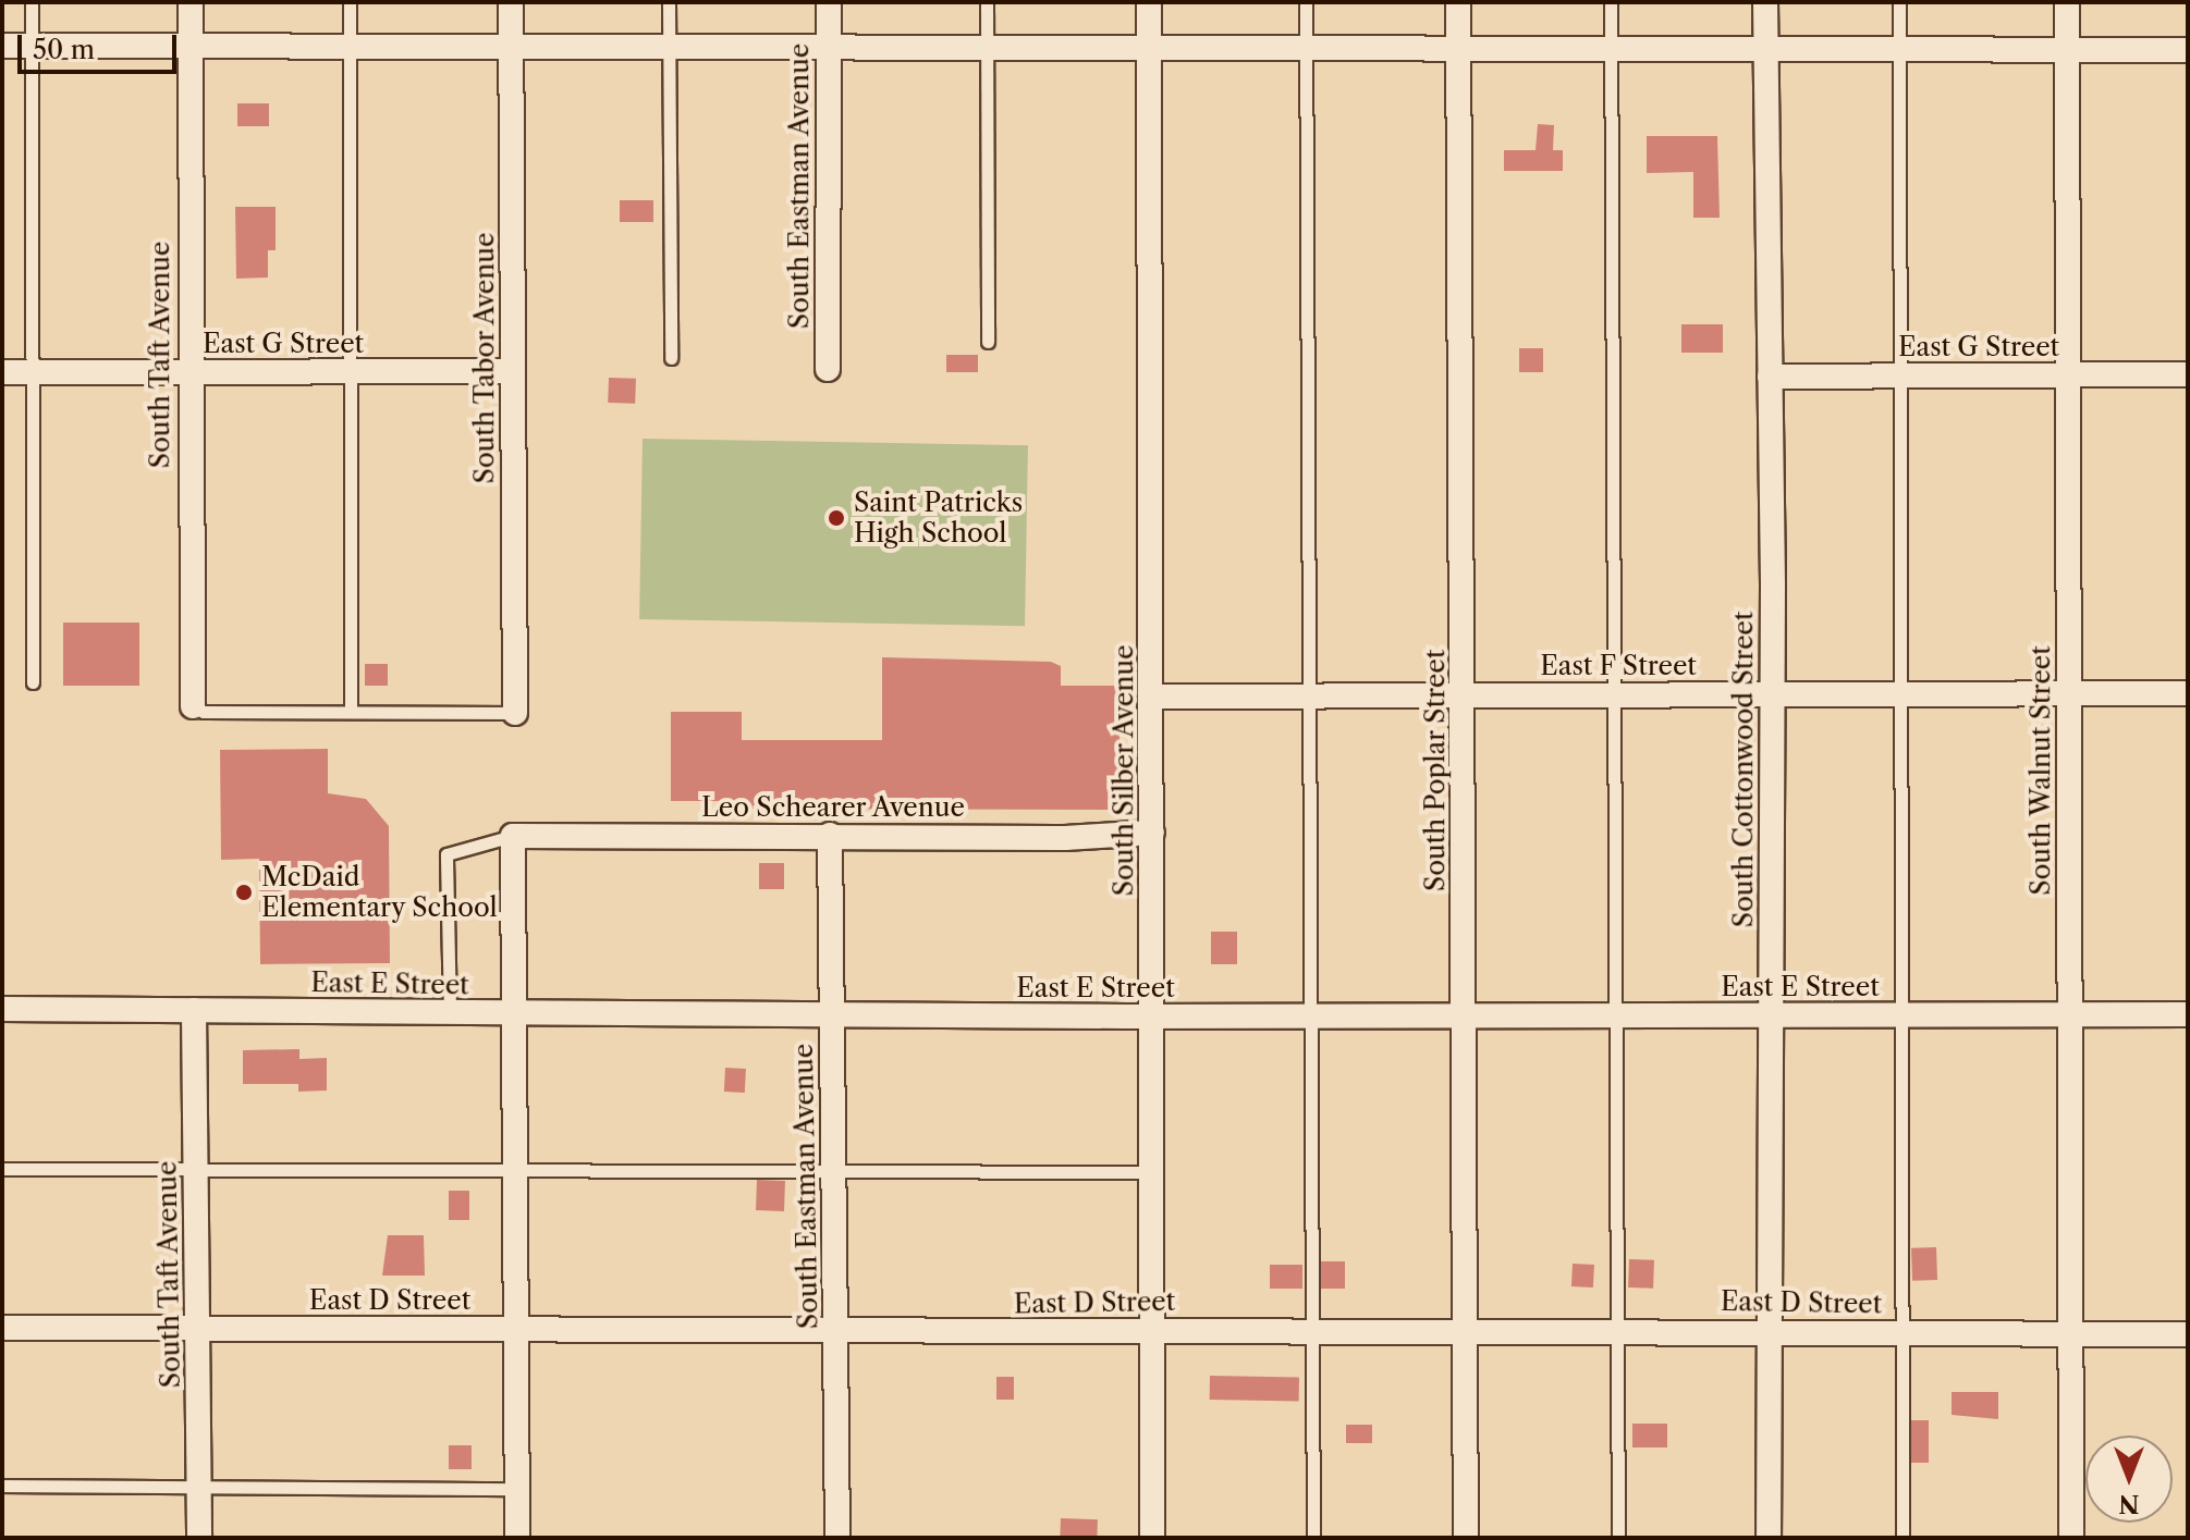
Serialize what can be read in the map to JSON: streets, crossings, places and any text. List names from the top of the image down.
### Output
{
  "streets": {
    "street": [
      "South Eastman Avenue",
      "East G Street",
      "South Taft Avenue",
      "South Tabor Avenue",
      "East F Street",
      "South Cottonwood Street",
      "South Silber Avenue",
      "South Poplar Street",
      "South Walnut Street",
      "Leo Schearer Avenue",
      "East E Street",
      "East D Street"
    ]
  },
  "crossings": [
    ["South Eastman Avenue", "Leo Schearer Avenue"],
    ["South Eastman Avenue", "East E Street"],
    ["South Eastman Avenue", "East D Street"],
    ["East G Street", "South Taft Avenue"],
    ["East G Street", "South Tabor Avenue"],
    ["East G Street", "South Cottonwood Street"],
    ["East G Street", "South Walnut Street"],
    ["South Taft Avenue", "East E Street"],
    ["South Taft Avenue", "East D Street"],
    ["East F Street", "South Cottonwood Street"],
    ["East F Street", "South Silber Avenue"],
    ["East F Street", "South Poplar Street"],
    ["East F Street", "South Walnut Street"],
    ["South Cottonwood Street", "East E Street"],
    ["South Cottonwood Street", "East D Street"],
    ["South Silber Avenue", "Leo Schearer Avenue"],
    ["South Silber Avenue", "East E Street"],
    ["South Silber Avenue", "East D Street"],
    ["South Poplar Street", "East E Street"],
    ["South Poplar Street", "East D Street"],
    ["South Walnut Street", "East E Street"],
    ["South Walnut Street", "East D Street"]
  ],
  "places": ["Saint Patricks High School", "McDaid Elementary School"],
  "scale_bar": "50 m",
  "north": "bottom"
}
